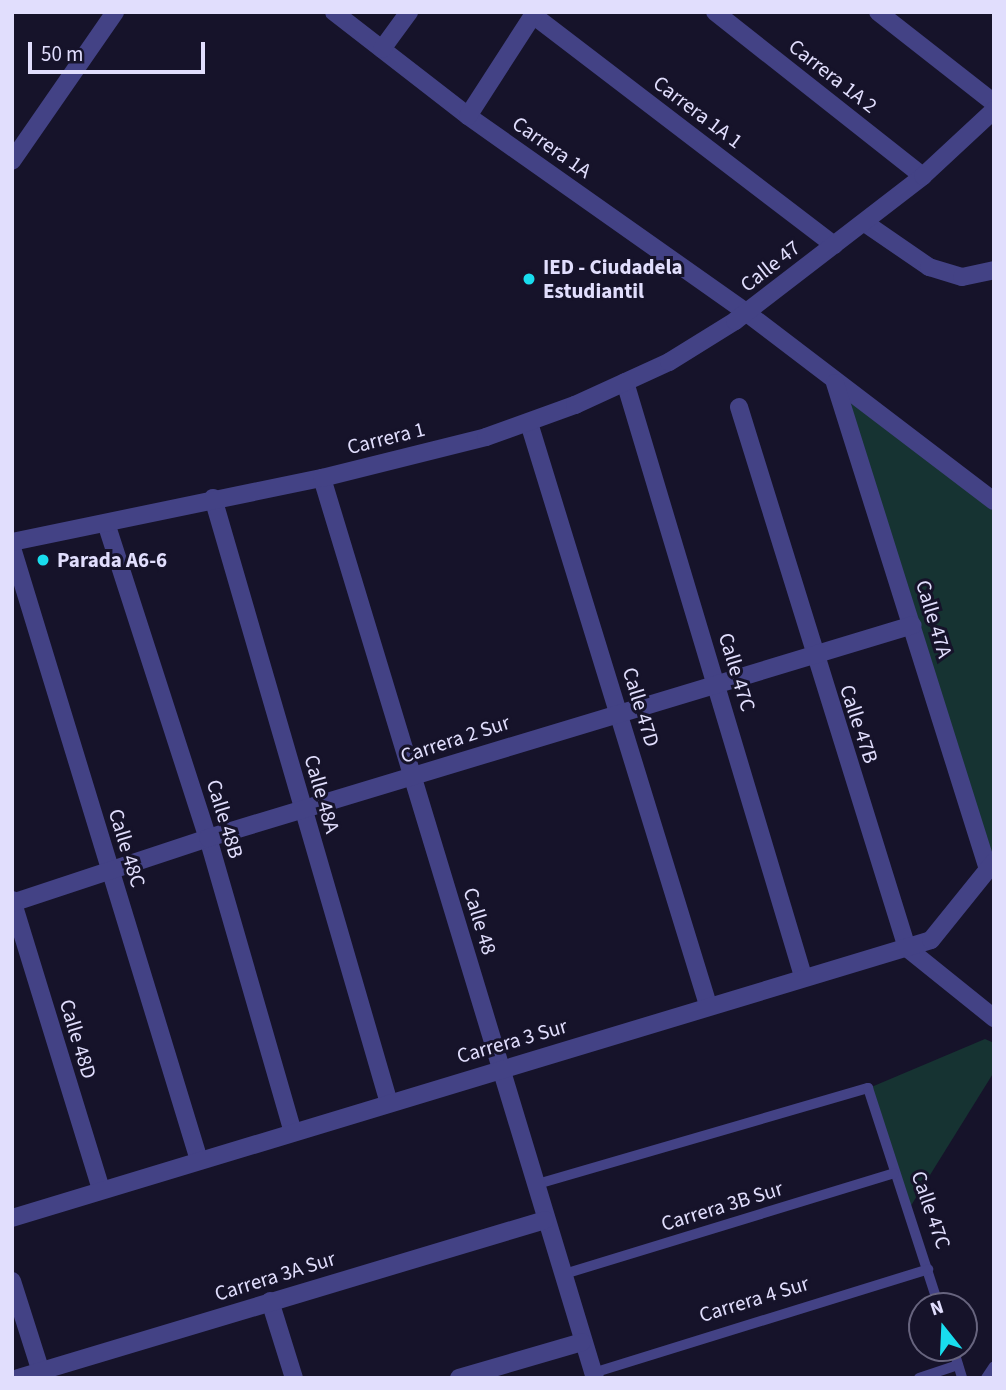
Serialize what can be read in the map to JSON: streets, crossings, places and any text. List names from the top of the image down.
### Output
{
  "streets": {
    "street": [
      "Carrera 1A 2",
      "Carrera 1A 1",
      "Carrera 1A",
      "Calle 47",
      "Carrera 1",
      "Calle 47A",
      "Calle 47C",
      "Calle 47D",
      "Calle 47B",
      "Carrera 2 Sur",
      "Calle 48A",
      "Calle 48B",
      "Calle 48C",
      "Calle 48",
      "Calle 48D",
      "Carrera 3 Sur",
      "Carrera 3A Sur"
    ],
    "lane": ["Carrera 3B Sur", "Carrera 4 Sur"]
  },
  "crossings": [
    ["Carrera 1A 2", "Calle 47"],
    ["Carrera 1A 1", "Calle 47"],
    ["Carrera 1A", "Calle 47"],
    ["Carrera 1A", "Carrera 1"],
    ["Calle 47", "Carrera 1"],
    ["Calle 47", "Calle 47A"],
    ["Carrera 1", "Calle 47C"],
    ["Carrera 1", "Calle 47D"],
    ["Carrera 1", "Calle 48A"],
    ["Carrera 1", "Calle 48B"],
    ["Carrera 1", "Calle 48"],
    ["Calle 47A", "Carrera 2 Sur"],
    ["Calle 47A", "Carrera 3 Sur"],
    ["Calle 47C", "Carrera 2 Sur"],
    ["Calle 47C", "Calle 48"],
    ["Calle 47C", "Carrera 3 Sur"],
    ["Calle 47C", "Carrera 3B Sur"],
    ["Calle 47C", "Carrera 4 Sur"],
    ["Calle 47D", "Carrera 2 Sur"],
    ["Calle 47D", "Carrera 3 Sur"],
    ["Calle 47B", "Carrera 2 Sur"],
    ["Calle 47B", "Carrera 3 Sur"],
    ["Carrera 2 Sur", "Calle 48A"],
    ["Carrera 2 Sur", "Calle 48B"],
    ["Carrera 2 Sur", "Calle 48C"],
    ["Carrera 2 Sur", "Calle 48"],
    ["Carrera 2 Sur", "Calle 48D"],
    ["Calle 48A", "Carrera 3 Sur"],
    ["Calle 48B", "Carrera 3 Sur"],
    ["Calle 48C", "Carrera 3 Sur"],
    ["Calle 48", "Carrera 3 Sur"],
    ["Calle 48", "Carrera 3B Sur"],
    ["Calle 48", "Carrera 3A Sur"],
    ["Calle 48", "Carrera 4 Sur"],
    ["Calle 48D", "Carrera 3 Sur"]
  ],
  "places": ["IED - Ciudadela Estudiantil", "Parada A6-6"],
  "scale_bar": "50 m",
  "north": "top"
}
